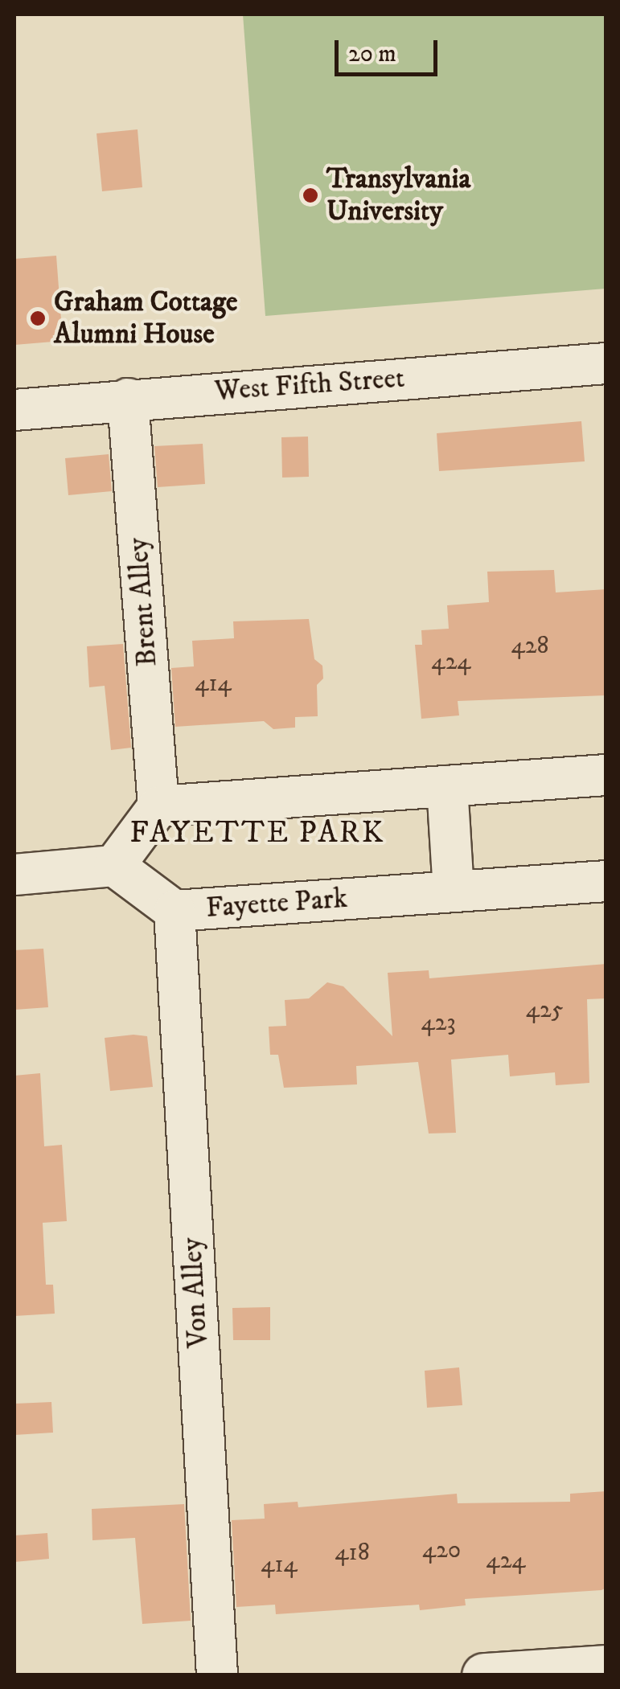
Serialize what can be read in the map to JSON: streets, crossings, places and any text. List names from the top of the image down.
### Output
{
  "streets": {
    "street": [
      "West Fifth Street",
      "Brent Alley",
      "Fayette Park",
      "Von Alley"
    ]
  },
  "crossings": [
    ["West Fifth Street", "Brent Alley"],
    ["Fayette Park", "Von Alley"]
  ],
  "districts": ["FAYETTE PARK"],
  "places": ["Transylvania University", "Graham Cottage Alumni House"],
  "house_numbers": [
    "428",
    "424",
    "414",
    "425",
    "423",
    "420",
    "418",
    "424",
    "414"
  ],
  "scale_bar": "20 m"
}
